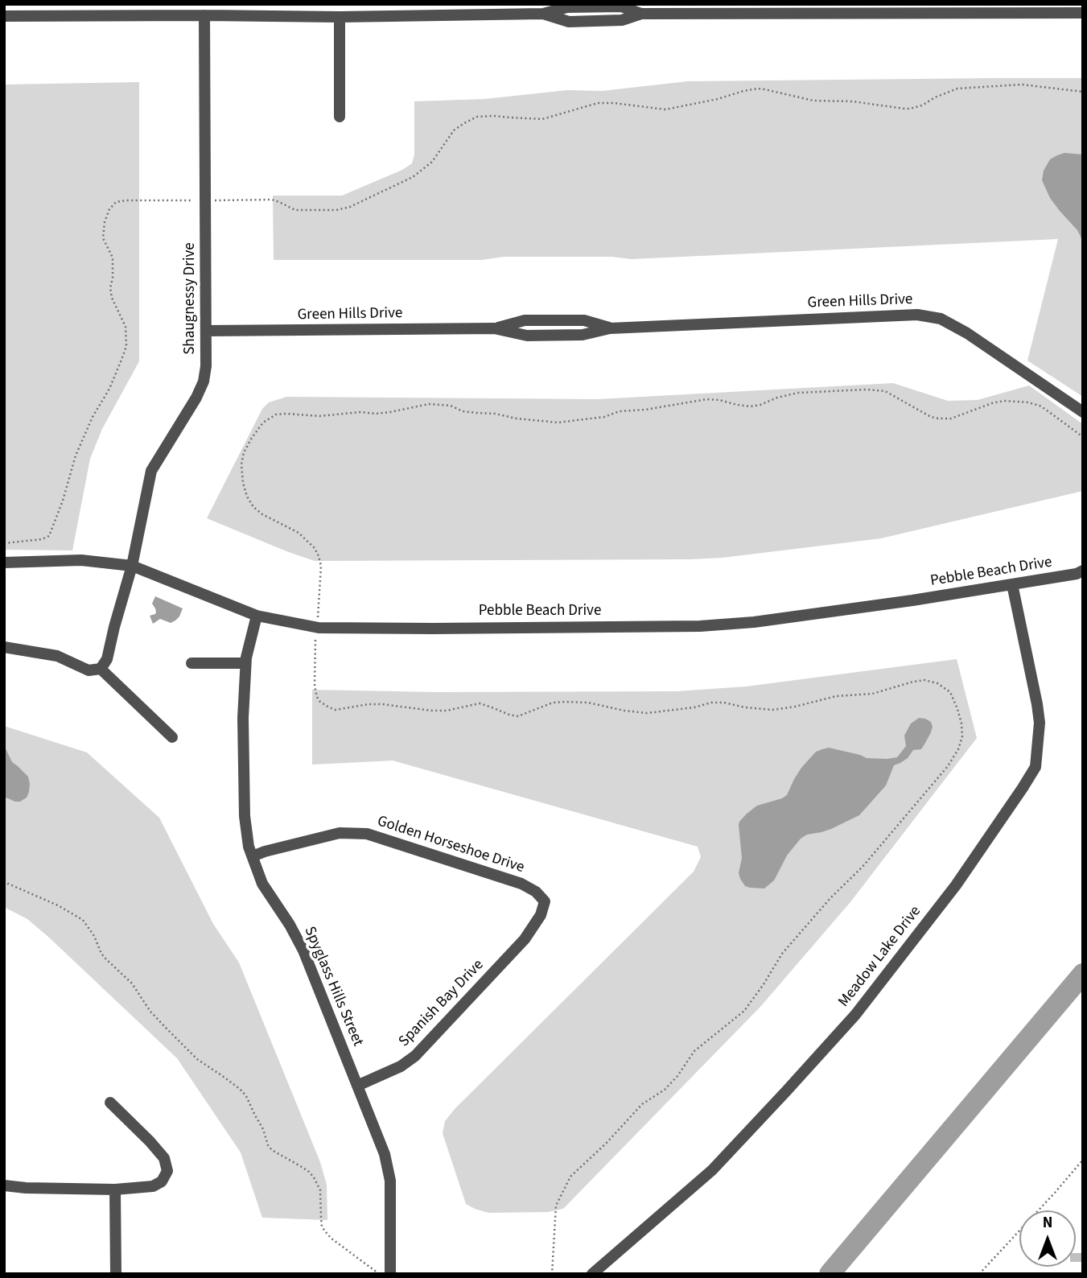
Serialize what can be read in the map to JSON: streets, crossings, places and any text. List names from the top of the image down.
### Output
{
  "streets": {
    "street": [
      "Shaugnessy Drive",
      "Green Hills Drive",
      "Pebble Beach Drive",
      "Golden Horseshoe Drive",
      "Meadow Lake Drive",
      "Spyglass Hills Street",
      "Spanish Bay Drive"
    ]
  },
  "crossings": [
    ["Shaugnessy Drive", "Green Hills Drive"],
    ["Shaugnessy Drive", "Pebble Beach Drive"],
    ["Pebble Beach Drive", "Meadow Lake Drive"],
    ["Pebble Beach Drive", "Spyglass Hills Street"],
    ["Golden Horseshoe Drive", "Spyglass Hills Street"],
    ["Golden Horseshoe Drive", "Spanish Bay Drive"],
    ["Spyglass Hills Street", "Spanish Bay Drive"]
  ],
  "north": "top"
}
